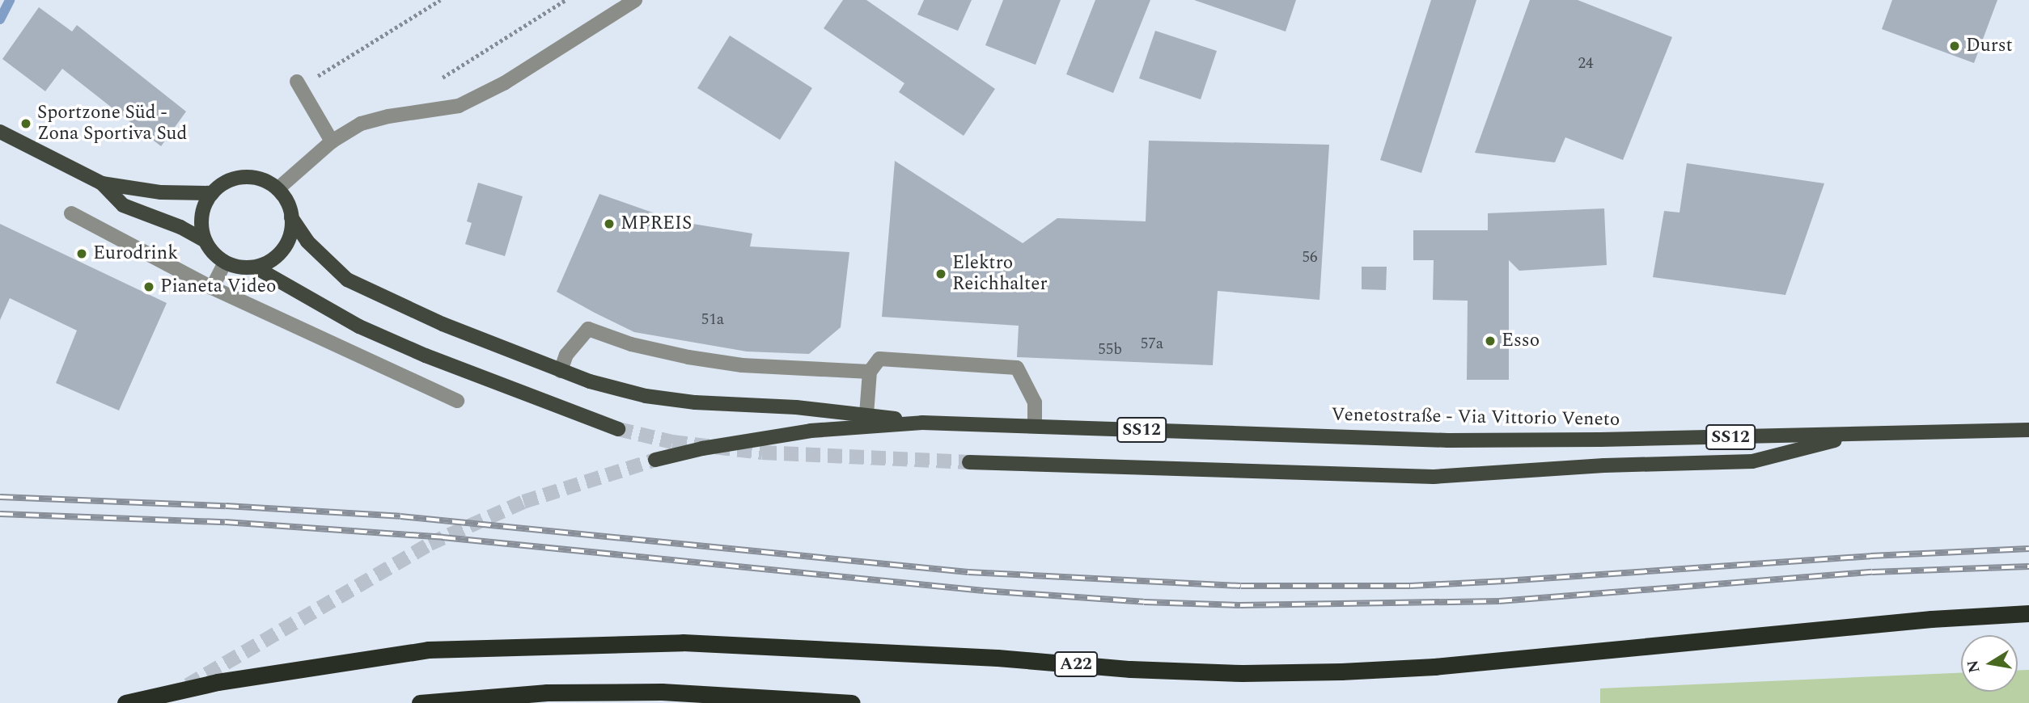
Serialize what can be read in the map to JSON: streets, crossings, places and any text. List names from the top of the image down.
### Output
{
  "streets": {
    "highway": ["A22"],
    "main road": ["Venetostraße - Via Vittorio Veneto", "SS12"]
  },
  "crossings": [
    ["Venetostraße - Via Vittorio Veneto", "SS12"]
  ],
  "places": [
    "Durst",
    "Sportzone Süd - Zona Sportiva Sud",
    "MPREIS",
    "Eurodrink",
    "Elektro Reichhalter",
    "Pianeta Video",
    "Esso"
  ],
  "house_numbers": [
    "24",
    "56",
    "51a",
    "57a",
    "55b"
  ],
  "north": "left"
}
